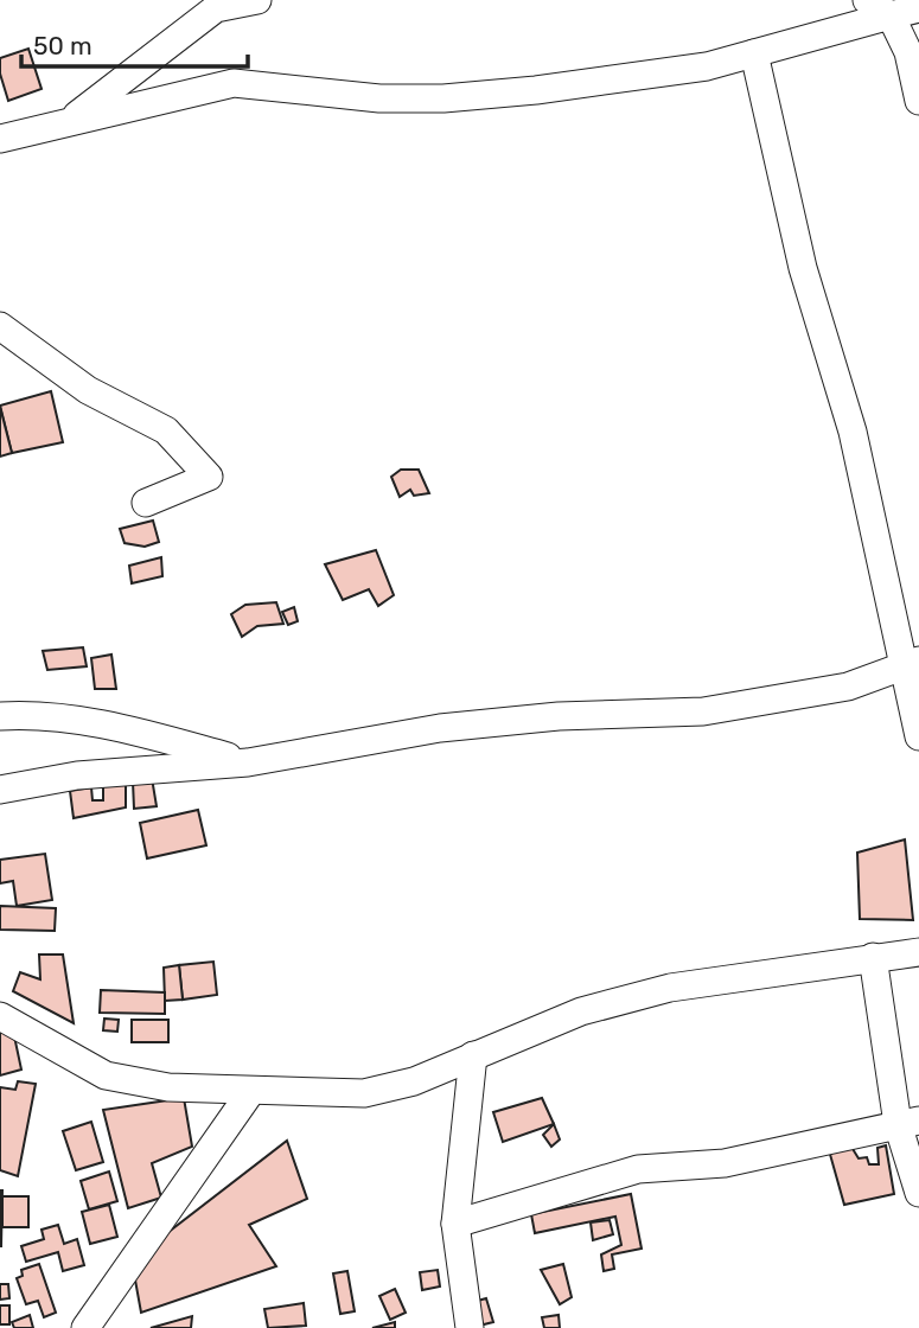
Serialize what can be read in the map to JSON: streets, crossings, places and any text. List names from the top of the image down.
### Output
{
  "scale_bar": "50 m"
}
